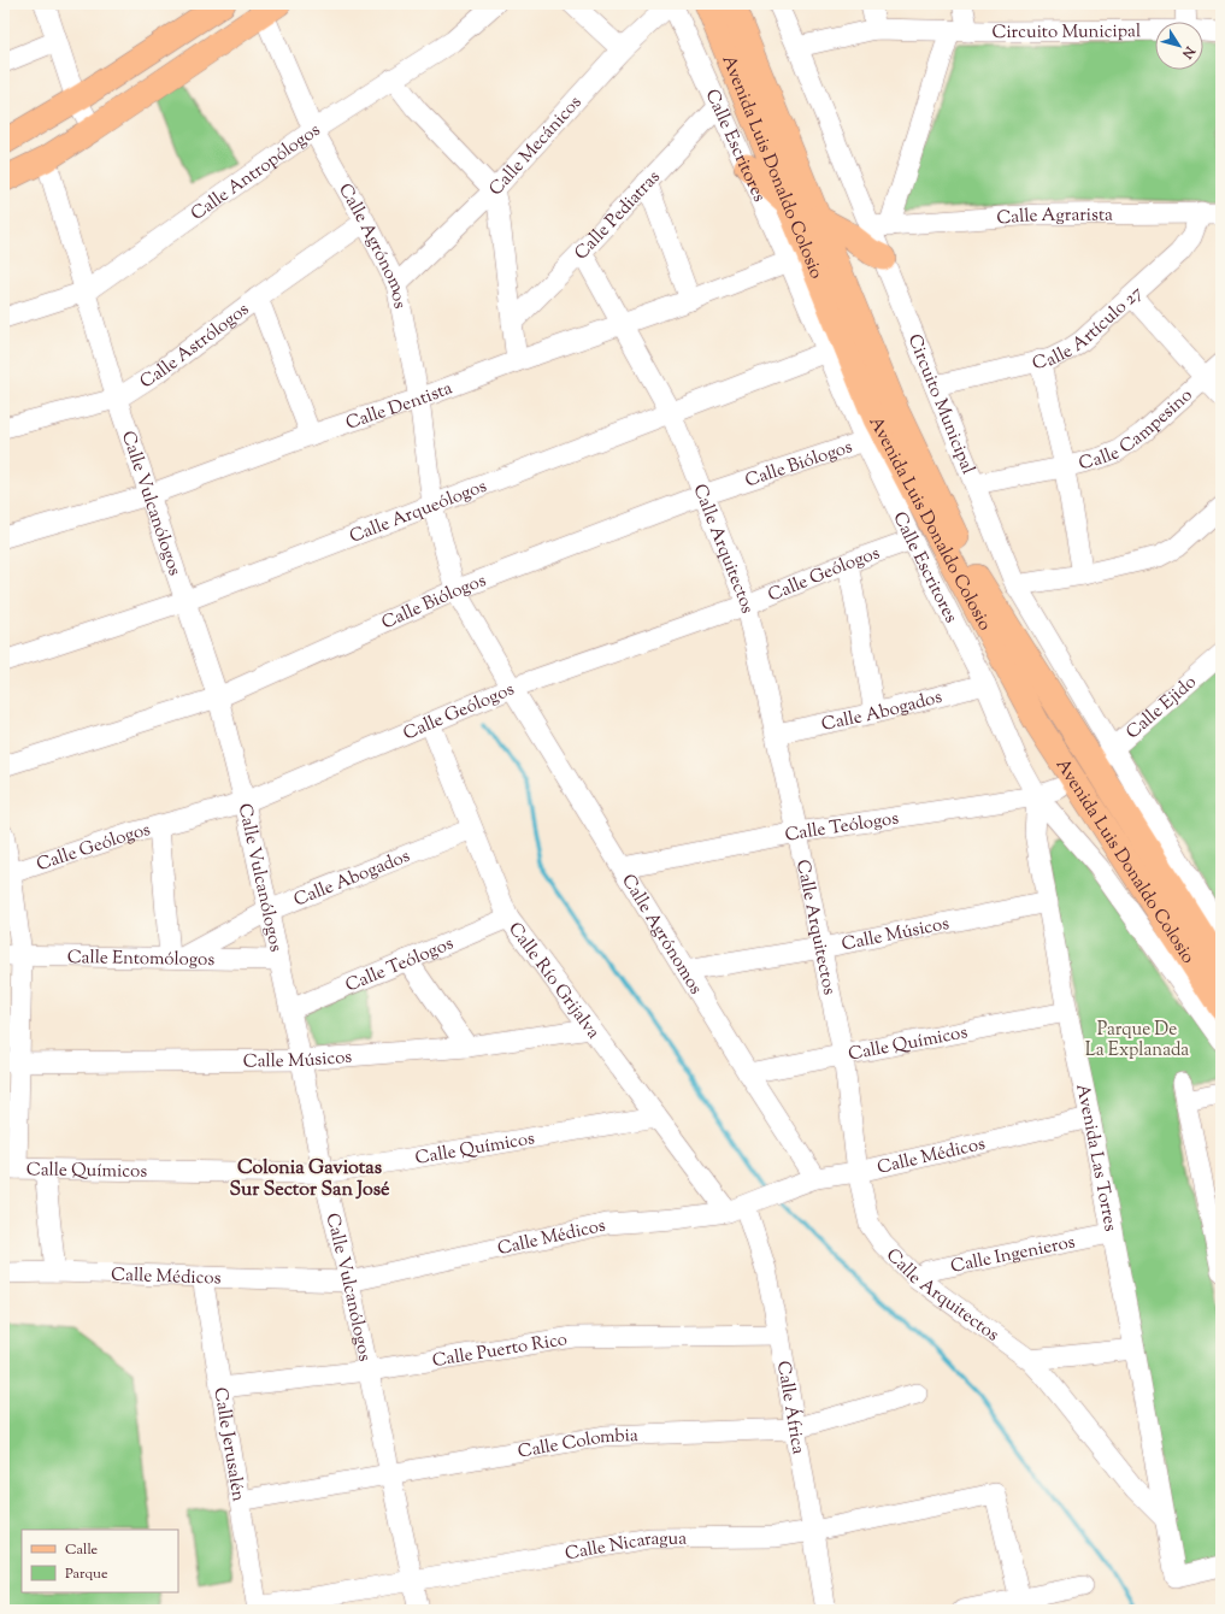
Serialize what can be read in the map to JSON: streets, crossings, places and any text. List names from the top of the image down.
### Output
{
  "streets": {
    "main road": ["Avenida Luis Donaldo Colosio"],
    "street": [
      "Circuito Municipal",
      "Calle Mecánicos",
      "Calle Escritores",
      "Calle Antropólogos",
      "Calle Pediatras",
      "Calle Agrarista",
      "Calle Agrónomos",
      "Calle Artículo 27",
      "Calle Astrólogos",
      "Calle Dentista",
      "Calle Campesino",
      "Calle Biólogos",
      "Calle Vulcanólogos",
      "Calle Arqueólogos",
      "Calle Arquitectos",
      "Calle Geólogos",
      "Calle Ejido",
      "Calle Abogados",
      "Calle Teólogos",
      "Calle Músicos",
      "Calle Entomólogos",
      "Calle Río Grijalva",
      "Calle Químicos",
      "Calle Médicos",
      "Avenida Las Torres",
      "Calle Ingenieros",
      "Calle Puerto Rico",
      "Calle África",
      "Calle Colombia",
      "Calle Jerusalén",
      "Calle Nicaragua"
    ]
  },
  "crossings": [
    ["Circuito Municipal", "Calle Agrarista"],
    ["Circuito Municipal", "Calle Artículo 27"],
    ["Circuito Municipal", "Calle Campesino"],
    ["Circuito Municipal", "Calle Ejido"],
    ["Calle Mecánicos", "Calle Escritores"],
    ["Calle Mecánicos", "Calle Agrónomos"],
    ["Calle Escritores", "Calle Pediatras"],
    ["Calle Escritores", "Calle Dentista"],
    ["Calle Escritores", "Calle Biólogos"],
    ["Calle Escritores", "Calle Arqueólogos"],
    ["Calle Escritores", "Calle Geólogos"],
    ["Calle Escritores", "Calle Abogados"],
    ["Calle Escritores", "Calle Teólogos"],
    ["Calle Escritores", "Avenida Las Torres"],
    ["Calle Antropólogos", "Calle Agrónomos"],
    ["Calle Antropólogos", "Calle Vulcanólogos"],
    ["Calle Pediatras", "Calle Arquitectos"],
    ["Calle Agrarista", "Calle Artículo 27"],
    ["Calle Agrónomos", "Calle Astrólogos"],
    ["Calle Agrónomos", "Calle Dentista"],
    ["Calle Agrónomos", "Calle Biólogos"],
    ["Calle Agrónomos", "Calle Arqueólogos"],
    ["Calle Agrónomos", "Calle Geólogos"],
    ["Calle Agrónomos", "Calle Teólogos"],
    ["Calle Agrónomos", "Calle Músicos"],
    ["Calle Agrónomos", "Calle Químicos"],
    ["Calle Agrónomos", "Calle Médicos"],
    ["Calle Astrólogos", "Calle Vulcanólogos"],
    ["Calle Dentista", "Calle Vulcanólogos"],
    ["Calle Dentista", "Calle Arquitectos"],
    ["Calle Biólogos", "Calle Vulcanólogos"],
    ["Calle Biólogos", "Calle Arquitectos"],
    ["Calle Vulcanólogos", "Calle Arqueólogos"],
    ["Calle Vulcanólogos", "Calle Geólogos"],
    ["Calle Vulcanólogos", "Calle Abogados"],
    ["Calle Vulcanólogos", "Calle Teólogos"],
    ["Calle Vulcanólogos", "Calle Músicos"],
    ["Calle Vulcanólogos", "Calle Entomólogos"],
    ["Calle Vulcanólogos", "Calle Químicos"],
    ["Calle Vulcanólogos", "Calle Médicos"],
    ["Calle Vulcanólogos", "Calle Puerto Rico"],
    ["Calle Vulcanólogos", "Calle Colombia"],
    ["Calle Vulcanólogos", "Calle Nicaragua"],
    ["Calle Arqueólogos", "Calle Arquitectos"],
    ["Calle Arquitectos", "Calle Geólogos"],
    ["Calle Arquitectos", "Calle Abogados"],
    ["Calle Arquitectos", "Calle Teólogos"],
    ["Calle Arquitectos", "Calle Músicos"],
    ["Calle Arquitectos", "Calle Químicos"],
    ["Calle Arquitectos", "Calle Médicos"],
    ["Calle Arquitectos", "Avenida Las Torres"],
    ["Calle Arquitectos", "Calle Ingenieros"],
    ["Calle Geólogos", "Calle Río Grijalva"],
    ["Calle Abogados", "Calle Entomólogos"],
    ["Calle Abogados", "Calle Río Grijalva"],
    ["Calle Teólogos", "Calle Río Grijalva"],
    ["Calle Teólogos", "Avenida Las Torres"],
    ["Calle Músicos", "Calle Río Grijalva"],
    ["Calle Músicos", "Avenida Las Torres"],
    ["Calle Río Grijalva", "Calle Químicos"],
    ["Calle Río Grijalva", "Calle Médicos"],
    ["Calle Río Grijalva", "Calle África"],
    ["Calle Químicos", "Avenida Las Torres"],
    ["Calle Médicos", "Avenida Las Torres"],
    ["Calle Médicos", "Calle África"],
    ["Calle Médicos", "Calle Jerusalén"],
    ["Avenida Las Torres", "Calle Ingenieros"],
    ["Calle Puerto Rico", "Calle África"],
    ["Calle Puerto Rico", "Calle Jerusalén"],
    ["Calle África", "Calle Colombia"],
    ["Calle África", "Calle Nicaragua"],
    ["Calle Colombia", "Calle Jerusalén"],
    ["Calle Jerusalén", "Calle Nicaragua"]
  ],
  "districts": ["Colonia Gaviotas Sur Sector San José"],
  "parks": ["Parque De La Explanada"],
  "legend": ["Calle", "Parque"],
  "north": "bottom right"
}
